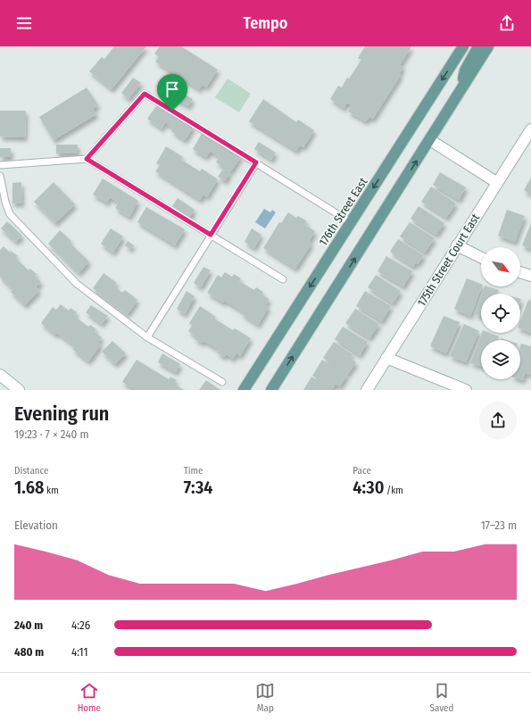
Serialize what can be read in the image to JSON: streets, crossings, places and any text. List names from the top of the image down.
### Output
{
  "streets": {
    "main road": ["176th Street East"],
    "street": ["175th Street Court East"]
  },
  "north": "bottom right",
  "page": {
    "header": "Tempo",
    "heading": ["Evening run", "19:23 · 7 × 240 m"],
    "stats": [
      ["Distance", "1.68 km"],
      ["Time", "7:34"],
      ["Pace", "4:30 /km"]
    ],
    "chart": ["Elevation", "17–23 m"],
    "list": [
      {
        "name": "240 m",
        "note": "4:26"
      },
      {
        "name": "480 m",
        "note": "4:11"
      }
    ],
    "tabs": ["Home", "Map", "Saved"]
  }
}
